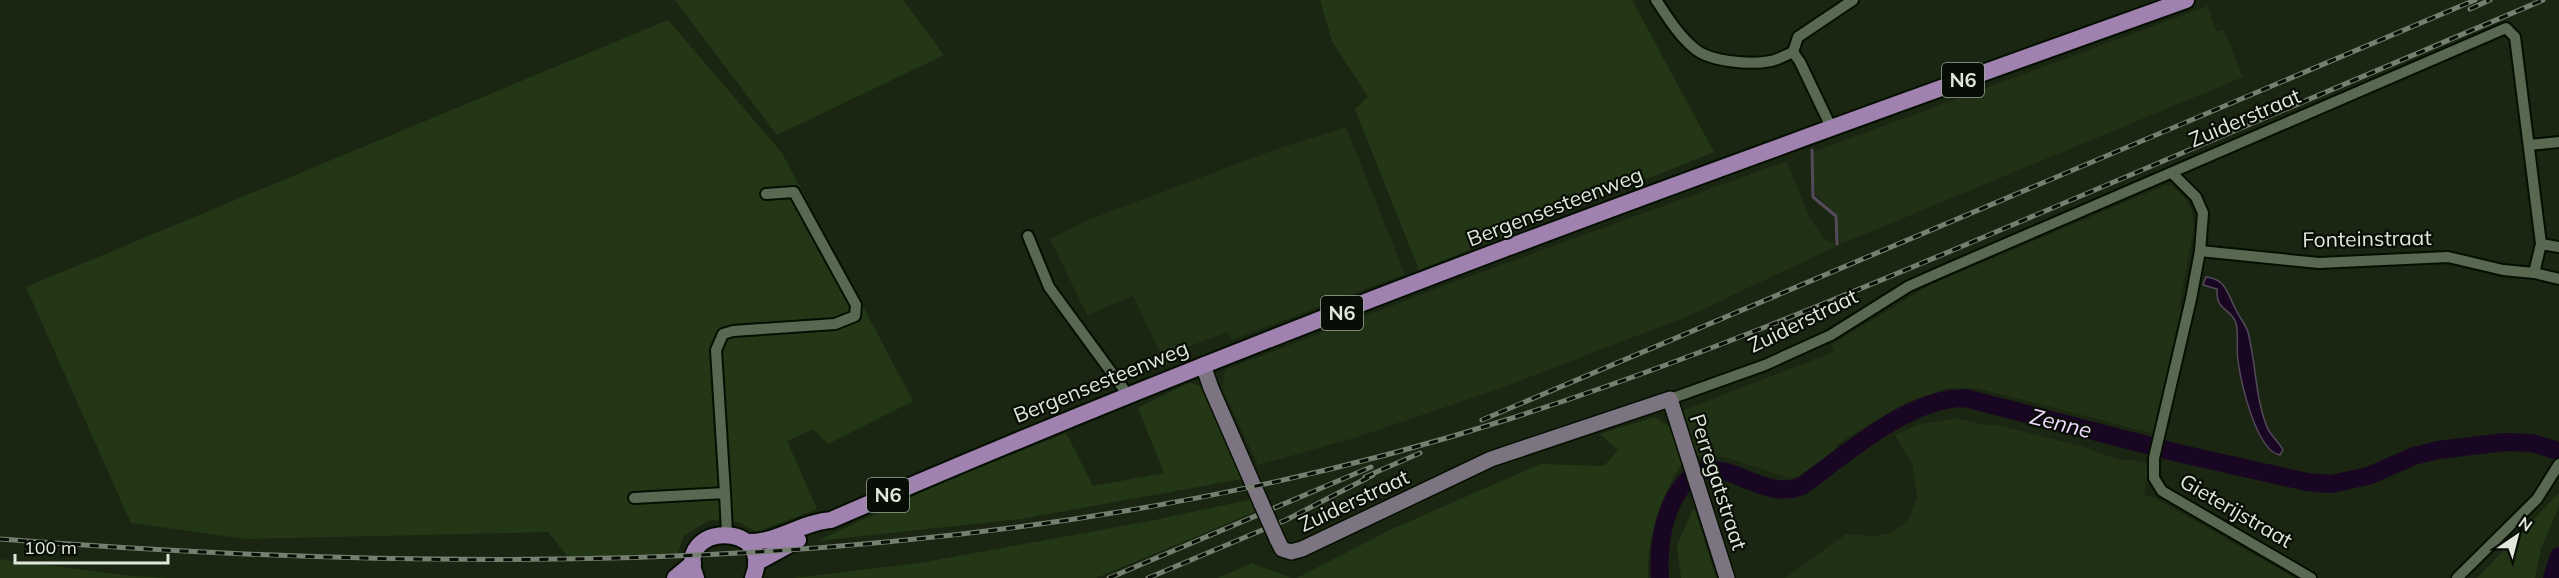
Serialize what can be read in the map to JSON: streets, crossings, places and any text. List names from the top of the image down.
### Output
{
  "streets": {
    "main road": ["N6", "Bergensesteenweg"],
    "street": [
      "Zuiderstraat",
      "Fonteinstraat",
      "Perregatstraat",
      "Gieterijstraat"
    ]
  },
  "crossings": [
    ["N6", "Bergensesteenweg"],
    ["Zuiderstraat", "Bergensesteenweg"],
    ["Zuiderstraat", "Perregatstraat"],
    ["Fonteinstraat", "Gieterijstraat"]
  ],
  "water": ["Zenne"],
  "scale_bar": "100 m",
  "north": "top right"
}
